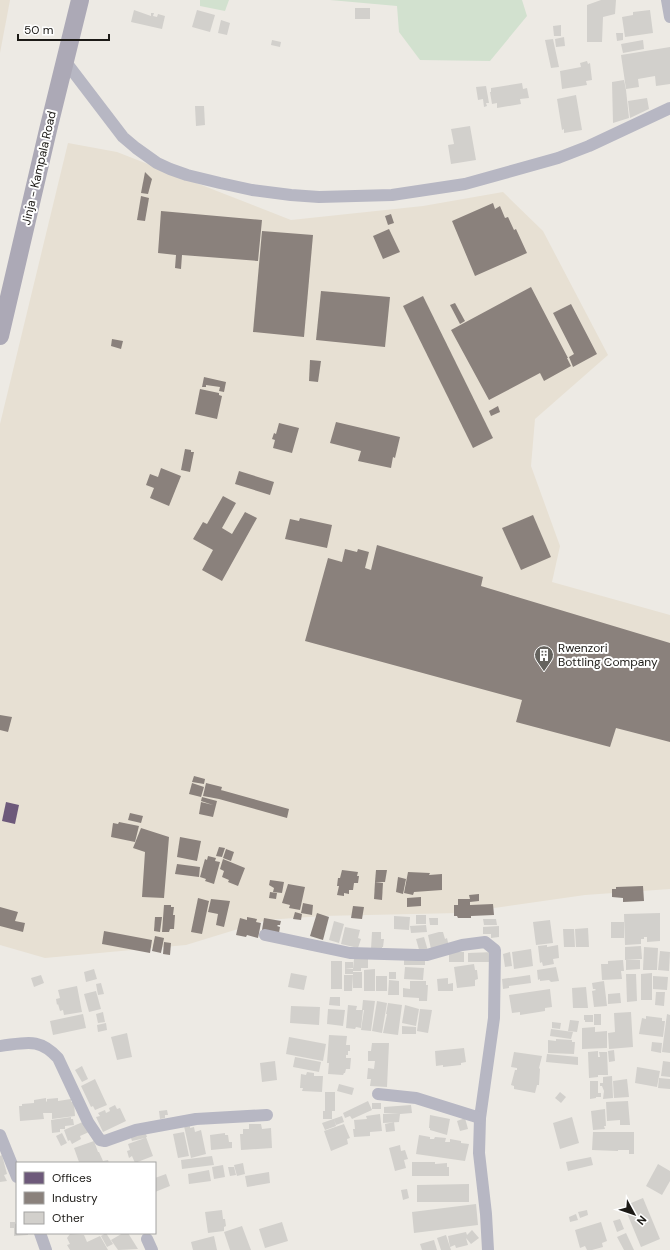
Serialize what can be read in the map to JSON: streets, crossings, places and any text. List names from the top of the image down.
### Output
{
  "streets": {
    "highway": ["Jinja - Kampala Road"]
  },
  "places": {
    "building": ["Rwenzori Bottling Company"]
  },
  "legend": ["Offices", "Industry", "Other"],
  "scale_bar": "50 m",
  "north": "bottom right"
}
